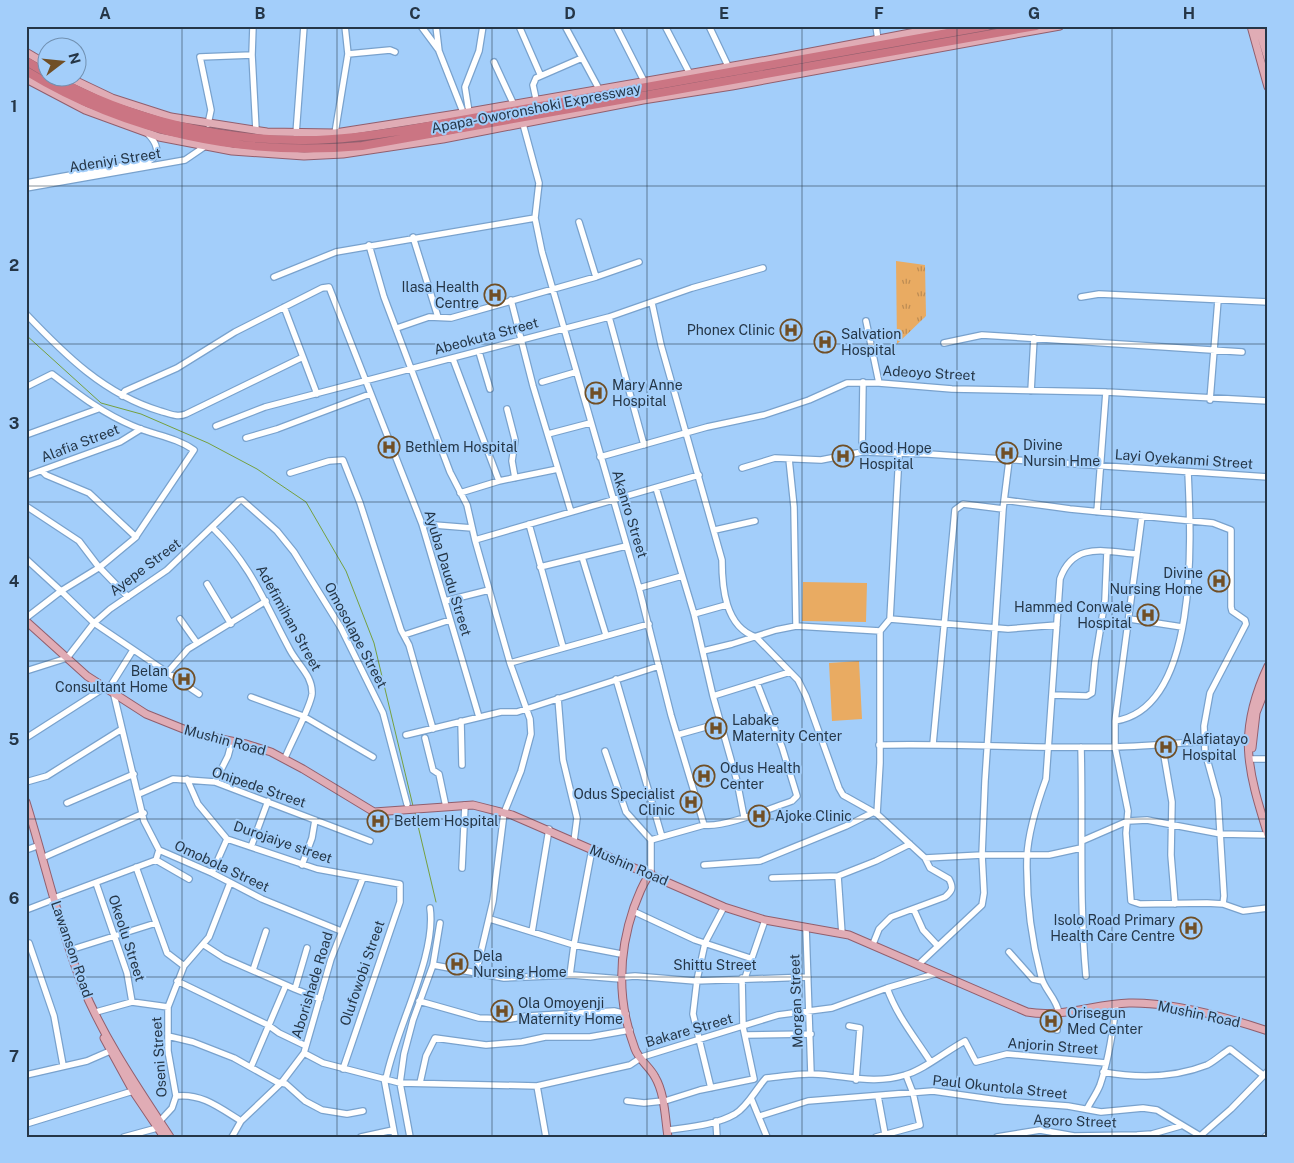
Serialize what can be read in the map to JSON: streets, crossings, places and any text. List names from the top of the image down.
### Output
{
  "streets": {
    "highway": ["Apapa-Oworonshoki Expressway"],
    "main road": ["Mushin Road", "Lawanson Road"],
    "street": [
      "Adeniyi Street",
      "Abeokuta Street",
      "Adeoyo Street",
      "Alafia Street",
      "Layi Oyekanmi Street",
      "Akanro Street",
      "Ayepe Street",
      "Ayuba Daudu Street",
      "Adefimihan Street",
      "Omosolape Street",
      "Onipede Street",
      "Durojaiye street",
      "Omobola Street",
      "Okeolu Street",
      "Shittu Street",
      "Olufowobi Street",
      "Aborishade Road",
      "Morgan Street",
      "Bakare Street",
      "Anjorin Street",
      "Oseni Street",
      "Paul Okuntola Street",
      "Agoro Street"
    ]
  },
  "crossings": [
    ["Apapa-Oworonshoki Expressway", "Adeniyi Street"],
    ["Apapa-Oworonshoki Expressway", "Akanro Street"],
    ["Abeokuta Street", "Akanro Street"],
    ["Abeokuta Street", "Ayuba Daudu Street"],
    ["Adeoyo Street", "Akanro Street"],
    ["Ayepe Street", "Adefimihan Street"],
    ["Ayepe Street", "Omosolape Street"],
    ["Ayepe Street", "Mushin Road"],
    ["Adefimihan Street", "Mushin Road"],
    ["Omosolape Street", "Mushin Road"],
    ["Mushin Road", "Omobola Street"],
    ["Mushin Road", "Morgan Street"],
    ["Mushin Road", "Bakare Street"],
    ["Onipede Street", "Durojaiye street"],
    ["Onipede Street", "Omobola Street"],
    ["Durojaiye street", "Olufowobi Street"],
    ["Durojaiye street", "Aborishade Road"],
    ["Omobola Street", "Aborishade Road"],
    ["Omobola Street", "Oseni Street"],
    ["Lawanson Road", "Oseni Street"],
    ["Shittu Street", "Morgan Street"],
    ["Olufowobi Street", "Bakare Street"],
    ["Aborishade Road", "Bakare Street"],
    ["Morgan Street", "Bakare Street"],
    ["Paul Okuntola Street", "Agoro Street"]
  ],
  "places": {
    "hospital": [
      "Ilasa Health Centre",
      "Phonex Clinic",
      "Salvation Hospital",
      "Mary Anne Hospital",
      "Bethlem Hospital",
      "Divine Nursin Hme",
      "Good Hope Hospital",
      "Divine Nursing Home",
      "Hammed Conwale Hospital",
      "Belan Consultant Home",
      "Labake Maternity Center",
      "Alafiatayo Hospital",
      "Odus Health Center",
      "Odus Specialist Clinic",
      "Ajoke Clinic",
      "Betlem Hospital",
      "Isolo Road Primary Health Care Centre",
      "Dela Nursing Home",
      "Ola Omoyenji Maternity Home",
      "Orisegun Med Center"
    ]
  },
  "north": "right",
  "grid": {
    "columns": [
      "A",
      "B",
      "C",
      "D",
      "E",
      "F",
      "G",
      "H"
    ],
    "rows": [
      "1",
      "2",
      "3",
      "4",
      "5",
      "6",
      "7"
    ]
  }
}
